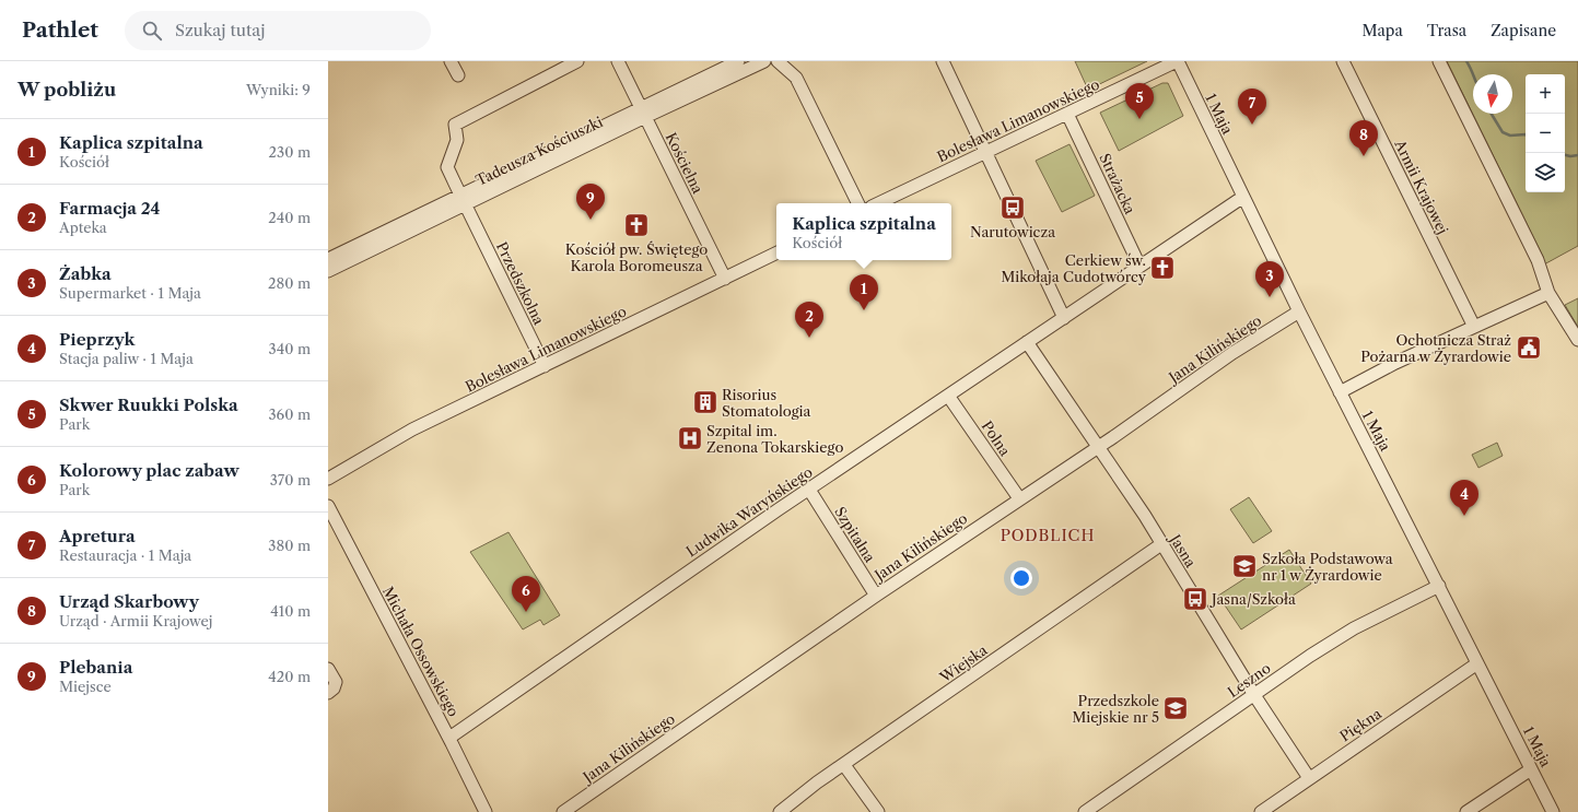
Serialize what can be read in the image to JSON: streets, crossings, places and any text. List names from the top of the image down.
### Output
{
  "streets": {
    "street": [
      "1 Maja",
      "Bolesława Limanowskiego",
      "Tadeusza Kościuszki",
      "Kościelna",
      "Strażacka",
      "Armii Krajowej",
      "Przedszkolna",
      "Jana Kilińskiego",
      "Polna",
      "Ludwika Waryńskiego",
      "Szpitalna",
      "Jasna",
      "Michała Ossowskiego",
      "Wiejska",
      "Leszno",
      "Piękna"
    ]
  },
  "crossings": [
    ["1 Maja", "Bolesława Limanowskiego"],
    ["1 Maja", "Jana Kilińskiego"],
    ["1 Maja", "Ludwika Waryńskiego"],
    ["1 Maja", "Leszno"],
    ["1 Maja", "Piękna"],
    ["Bolesława Limanowskiego", "Kościelna"],
    ["Bolesława Limanowskiego", "Strażacka"],
    ["Bolesława Limanowskiego", "Przedszkolna"],
    ["Tadeusza Kościuszki", "Kościelna"],
    ["Tadeusza Kościuszki", "Przedszkolna"],
    ["Strażacka", "Ludwika Waryńskiego"],
    ["Jana Kilińskiego", "Polna"],
    ["Jana Kilińskiego", "Szpitalna"],
    ["Jana Kilińskiego", "Jasna"],
    ["Polna", "Ludwika Waryńskiego"],
    ["Ludwika Waryńskiego", "Szpitalna"],
    ["Ludwika Waryńskiego", "Jasna"],
    ["Ludwika Waryńskiego", "Michała Ossowskiego"],
    ["Jasna", "Wiejska"],
    ["Jasna", "Leszno"],
    ["Jasna", "Piękna"]
  ],
  "districts": ["PODBLICH"],
  "places": {
    "bus stop": ["Narutowicza", "Jasna/Szkoła"],
    "church": ["Kościół pw. Świętego Karola Boromeusza", "Cerkiew św. Mikołaja Cudotwórcy"],
    "public building": ["Ochotnicza Straż Pożarna w Żyrardowie"],
    "building": ["Risorius Stomatologia"],
    "hospital": ["Szpital im. Zenona Tokarskiego"],
    "school or university": ["Szkoła Podstawowa nr 1 w Żyrardowie", "Przedszkole Miejskie nr 5"]
  },
  "north": "bottom",
  "page": {
    "header": "Pathlet",
    "search": "Szukaj tutaj",
    "nav": ["Mapa", "Trasa", "Zapisane"],
    "heading": ["W pobliżu", "Wyniki: 9"],
    "map_buttons": ["+", "−"],
    "pins": [
      "5",
      "7",
      "8",
      "9",
      "3",
      "1",
      "2",
      "4",
      "6"
    ],
    "list": [
      {
        "mark": "1",
        "name": "Kaplica szpitalna",
        "note": "Kościół",
        "value": "230 m"
      },
      {
        "mark": "2",
        "name": "Farmacja 24",
        "note": "Apteka",
        "value": "240 m"
      },
      {
        "mark": "3",
        "name": "Żabka",
        "note": "Supermarket · 1 Maja",
        "value": "280 m"
      },
      {
        "mark": "4",
        "name": "Pieprzyk",
        "note": "Stacja paliw · 1 Maja",
        "value": "340 m"
      },
      {
        "mark": "5",
        "name": "Skwer Ruukki Polska",
        "note": "Park",
        "value": "360 m"
      },
      {
        "mark": "6",
        "name": "Kolorowy plac zabaw",
        "note": "Park",
        "value": "370 m"
      },
      {
        "mark": "7",
        "name": "Apretura",
        "note": "Restauracja · 1 Maja",
        "value": "380 m"
      },
      {
        "mark": "8",
        "name": "Urząd Skarbowy",
        "note": "Urząd · Armii Krajowej",
        "value": "410 m"
      },
      {
        "mark": "9",
        "name": "Plebania",
        "note": "Miejsce",
        "value": "420 m"
      }
    ],
    "popup": ["Kaplica szpitalna", "Kościół"]
  }
}
